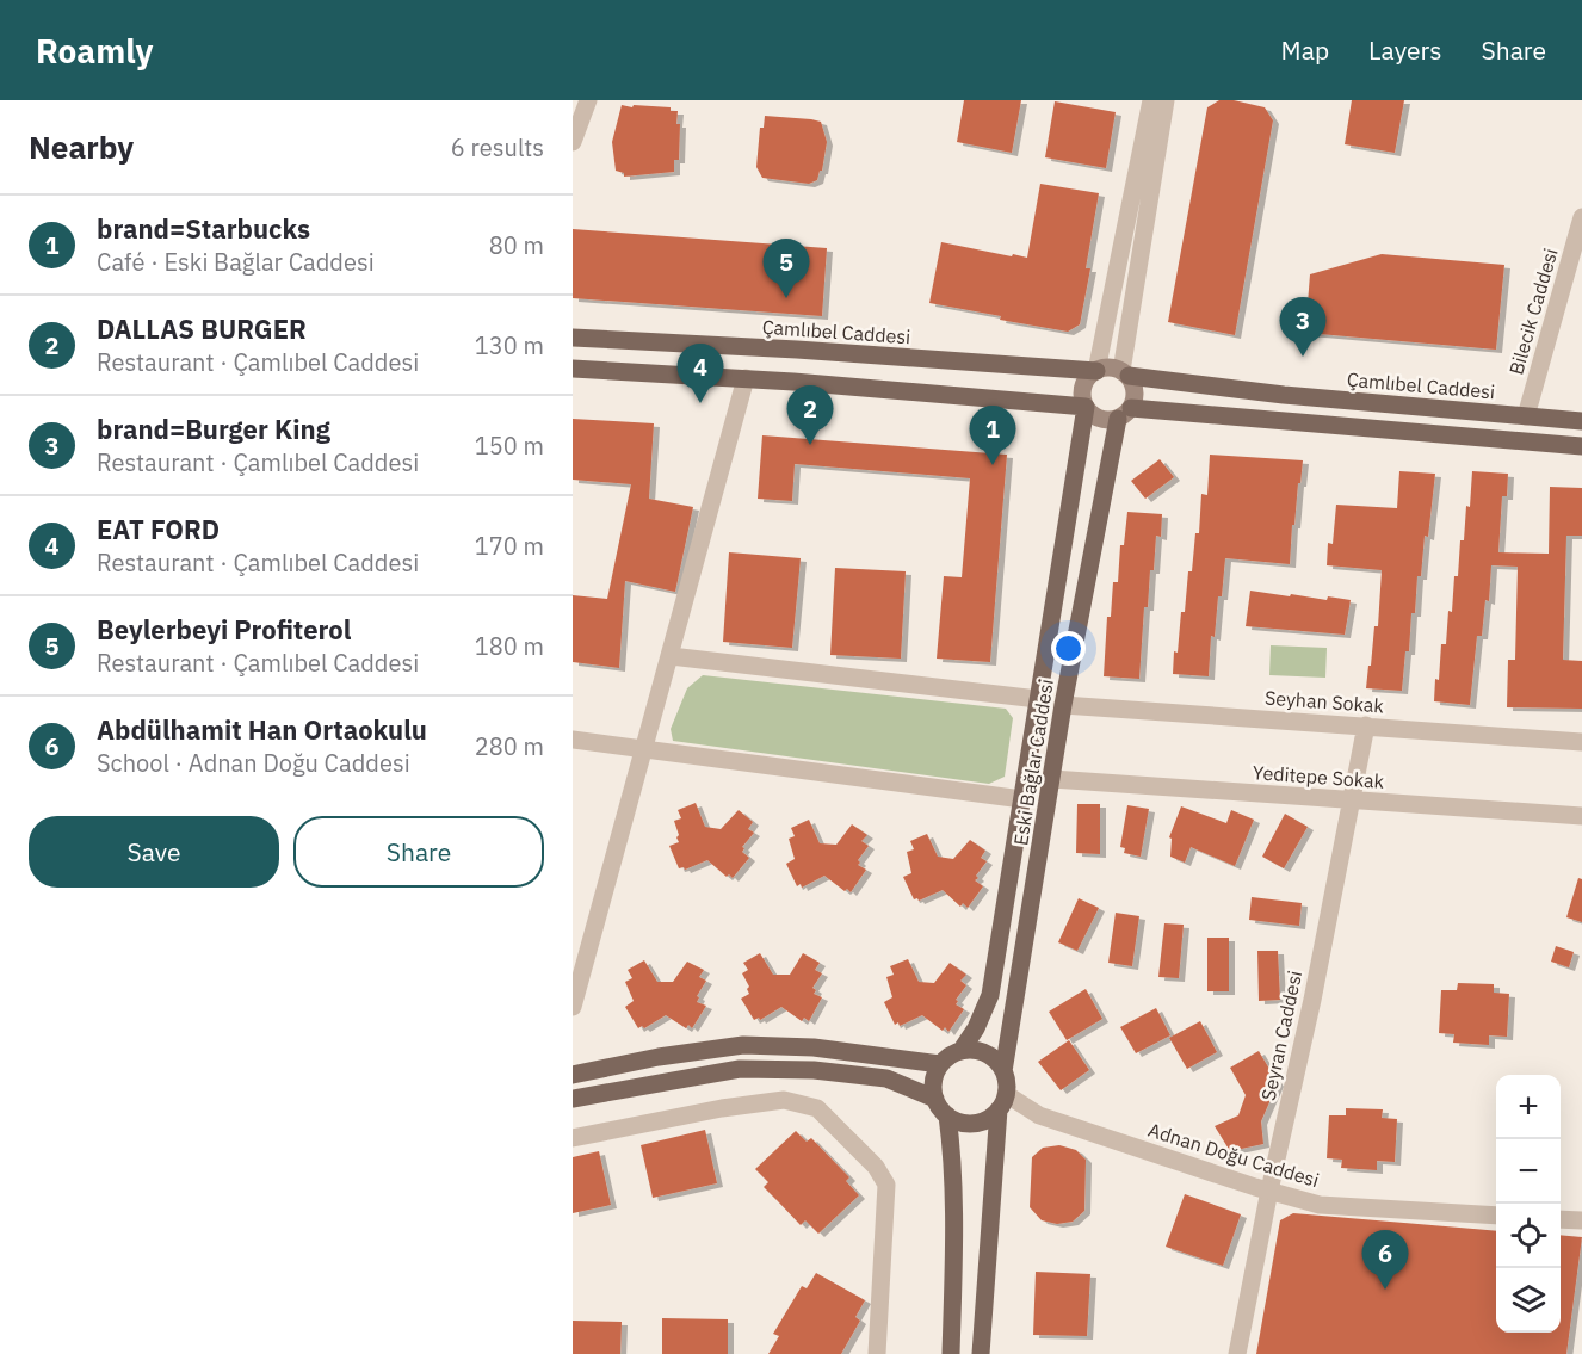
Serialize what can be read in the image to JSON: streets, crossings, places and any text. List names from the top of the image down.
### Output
{
  "streets": {
    "main road": ["Çamlıbel Caddesi", "Eski Bağlar Caddesi"],
    "street": [
      "Bilecik Caddesi",
      "Seyhan Sokak",
      "Yeditepe Sokak",
      "Seyran Caddesi",
      "Adnan Doğu Caddesi"
    ]
  },
  "crossings": [
    ["Bilecik Caddesi", "Çamlıbel Caddesi"],
    ["Çamlıbel Caddesi", "Eski Bağlar Caddesi"],
    ["Seyhan Sokak", "Eski Bağlar Caddesi"],
    ["Seyhan Sokak", "Seyran Caddesi"],
    ["Eski Bağlar Caddesi", "Yeditepe Sokak"],
    ["Eski Bağlar Caddesi", "Adnan Doğu Caddesi"],
    ["Yeditepe Sokak", "Seyran Caddesi"],
    ["Seyran Caddesi", "Adnan Doğu Caddesi"]
  ],
  "page": {
    "header": "Roamly",
    "nav": ["Map", "Layers", "Share"],
    "heading": ["Nearby", "6 results"],
    "list": [
      {
        "mark": "1",
        "name": "brand=Starbucks",
        "note": "Café · Eski Bağlar Caddesi",
        "value": "80 m"
      },
      {
        "mark": "2",
        "name": "DALLAS BURGER",
        "note": "Restaurant · Çamlıbel Caddesi",
        "value": "130 m"
      },
      {
        "mark": "3",
        "name": "brand=Burger King",
        "note": "Restaurant · Çamlıbel Caddesi",
        "value": "150 m"
      },
      {
        "mark": "4",
        "name": "EAT FORD",
        "note": "Restaurant · Çamlıbel Caddesi",
        "value": "170 m"
      },
      {
        "mark": "5",
        "name": "Beylerbeyi Profiterol",
        "note": "Restaurant · Çamlıbel Caddesi",
        "value": "180 m"
      },
      {
        "mark": "6",
        "name": "Abdülhamit Han Ortaokulu",
        "note": "School · Adnan Doğu Caddesi",
        "value": "280 m"
      }
    ],
    "pins": [
      "5",
      "3",
      "4",
      "2",
      "1",
      "6"
    ],
    "buttons": ["Save", "Share"],
    "map_buttons": ["+", "−"]
  }
}
